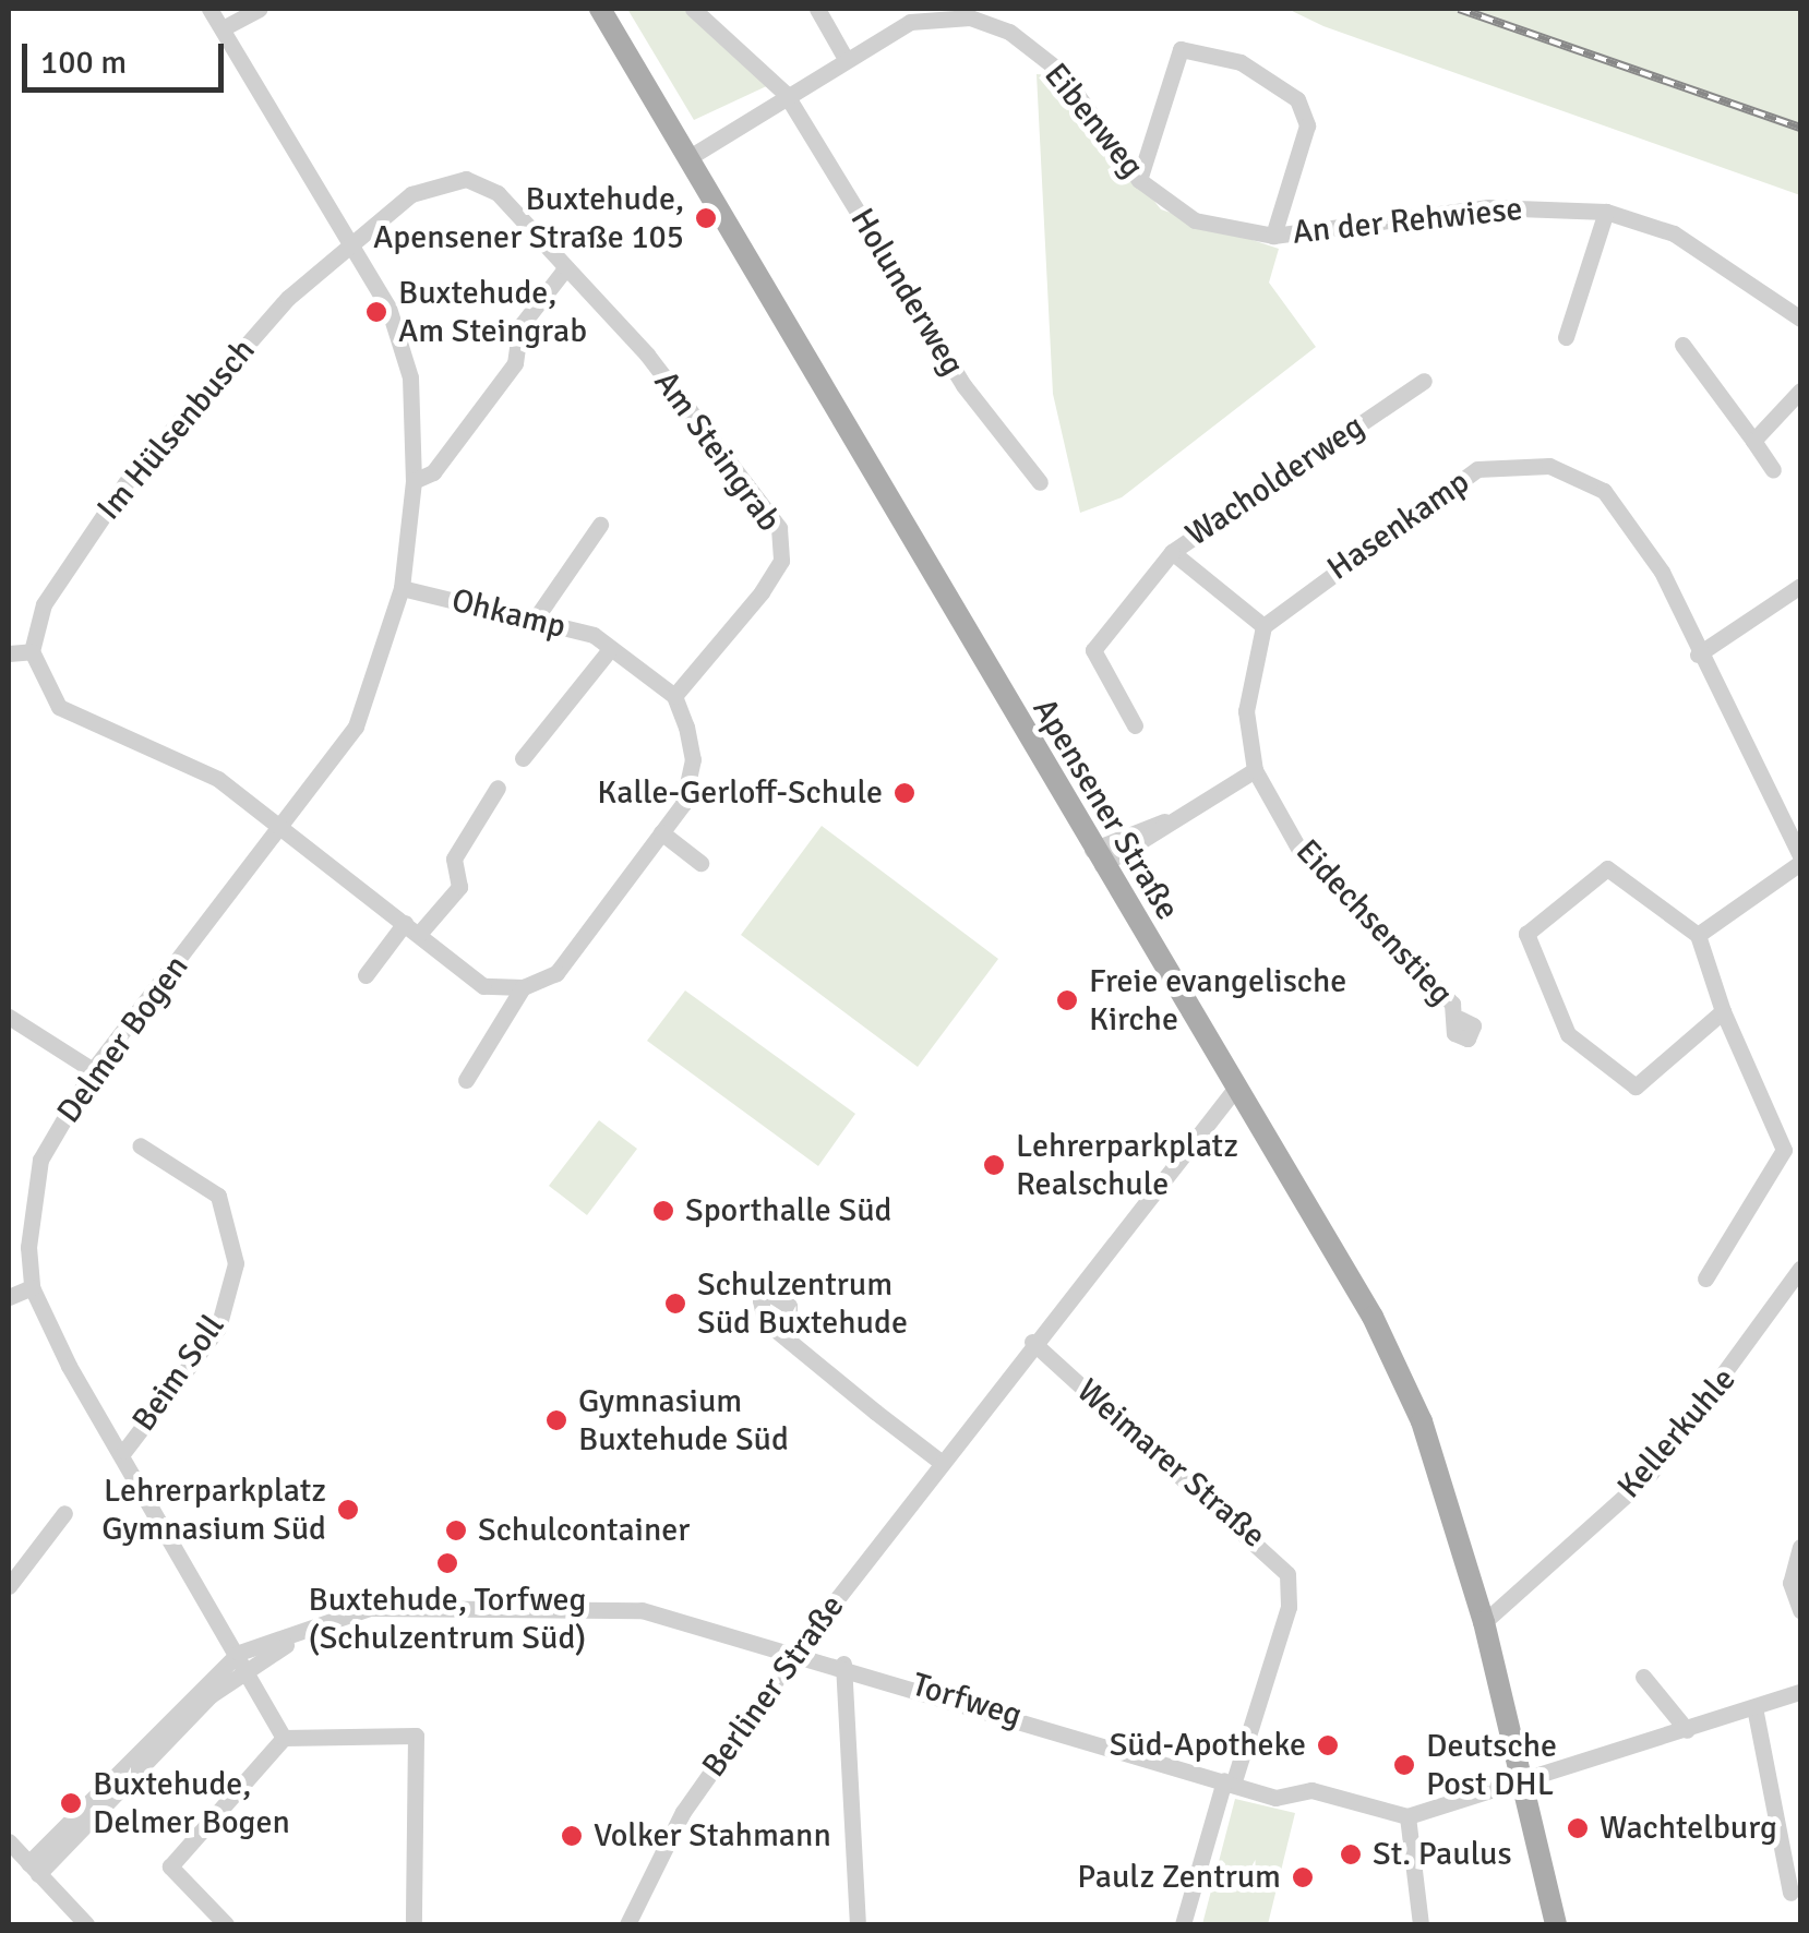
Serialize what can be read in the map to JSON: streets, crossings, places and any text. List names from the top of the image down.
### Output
{
  "streets": {
    "main road": ["Apensener Straße"],
    "street": [
      "Eibenweg",
      "An der Rehwiese",
      "Holunderweg",
      "Im Hülsenbusch",
      "Am Steingrab",
      "Wacholderweg",
      "Hasenkamp",
      "Ohkamp",
      "Eidechsenstieg",
      "Delmer Bogen",
      "Beim Soll",
      "Kellerkuhle",
      "Weimarer Straße",
      "Berliner Straße",
      "Torfweg"
    ]
  },
  "crossings": [
    ["Eibenweg", "An der Rehwiese"],
    ["Eibenweg", "Holunderweg"],
    ["Eibenweg", "Apensener Straße"],
    ["Im Hülsenbusch", "Am Steingrab"],
    ["Im Hülsenbusch", "Delmer Bogen"],
    ["Am Steingrab", "Ohkamp"],
    ["Am Steingrab", "Delmer Bogen"],
    ["Wacholderweg", "Hasenkamp"],
    ["Ohkamp", "Delmer Bogen"],
    ["Apensener Straße", "Kellerkuhle"],
    ["Apensener Straße", "Berliner Straße"],
    ["Weimarer Straße", "Berliner Straße"],
    ["Weimarer Straße", "Torfweg"],
    ["Berliner Straße", "Torfweg"]
  ],
  "places": [
    "Buxtehude, Apensener Straße 105",
    "Buxtehude, Am Steingrab",
    "Kalle-Gerloff-Schule",
    "Freie evangelische Kirche",
    "Lehrerparkplatz Realschule",
    "Sporthalle Süd",
    "Schulzentrum Süd Buxtehude",
    "Gymnasium Buxtehude Süd",
    "Lehrerparkplatz Gymnasium Süd",
    "Schulcontainer",
    "Buxtehude, Torfweg (Schulzentrum Süd)",
    "Süd-Apotheke",
    "Deutsche Post DHL",
    "Buxtehude, Delmer Bogen",
    "Wachtelburg",
    "Volker Stahmann",
    "St. Paulus",
    "Paulz Zentrum"
  ],
  "scale_bar": "100 m"
}
